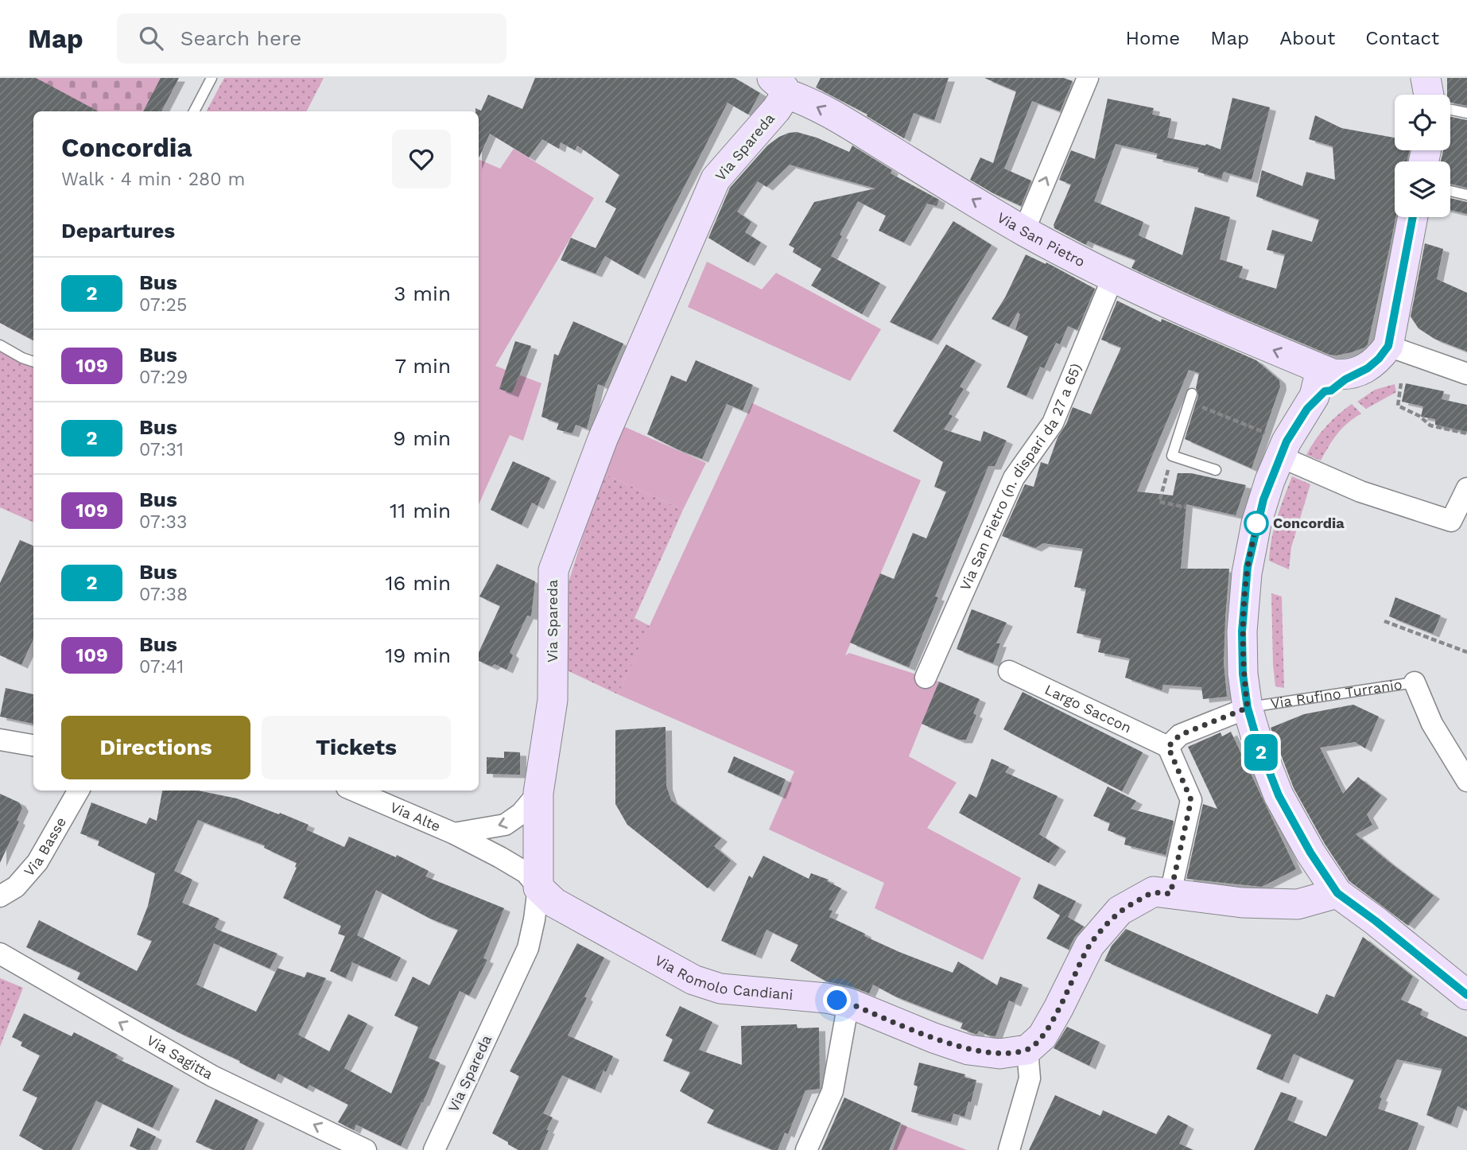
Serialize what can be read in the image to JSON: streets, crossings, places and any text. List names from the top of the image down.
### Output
{
  "streets": {
    "street": [
      "Via Spareda",
      "Via San Pietro",
      "Via San Pietro (n. dispari da 27 a 65)",
      "Via Rufino Turranio",
      "Largo Saccon",
      "Via Alte",
      "Via Basse",
      "Via Romolo Candiani",
      "Via Sagitta"
    ]
  },
  "crossings": [
    ["Via Spareda", "Via San Pietro"],
    ["Via Spareda", "Via Alte"],
    ["Via Spareda", "Via Romolo Candiani"],
    ["Via San Pietro", "Via San Pietro (n. dispari da 27 a 65)"],
    ["Via Alte", "Via Romolo Candiani"]
  ],
  "one_way": ["Via San Pietro", "Via Sagitta"],
  "places": ["Concordia"],
  "lines": ["bus line 2"],
  "page": {
    "header": "Map",
    "search": "Search here",
    "nav": [
      "Home",
      "Map",
      "About",
      "Contact"
    ],
    "on_map": "2",
    "heading": [
      ["Concordia", "Walk · 4 min · 280 m"],
      "Departures"
    ],
    "list": [
      {
        "mark": "2",
        "name": "Bus",
        "note": "07:25",
        "value": "3 min"
      },
      {
        "mark": "109",
        "name": "Bus",
        "note": "07:29",
        "value": "7 min"
      },
      {
        "mark": "2",
        "name": "Bus",
        "note": "07:31",
        "value": "9 min"
      },
      {
        "mark": "109",
        "name": "Bus",
        "note": "07:33",
        "value": "11 min"
      },
      {
        "mark": "2",
        "name": "Bus",
        "note": "07:38",
        "value": "16 min"
      },
      {
        "mark": "109",
        "name": "Bus",
        "note": "07:41",
        "value": "19 min"
      }
    ],
    "buttons": ["Directions", "Tickets"]
  }
}
